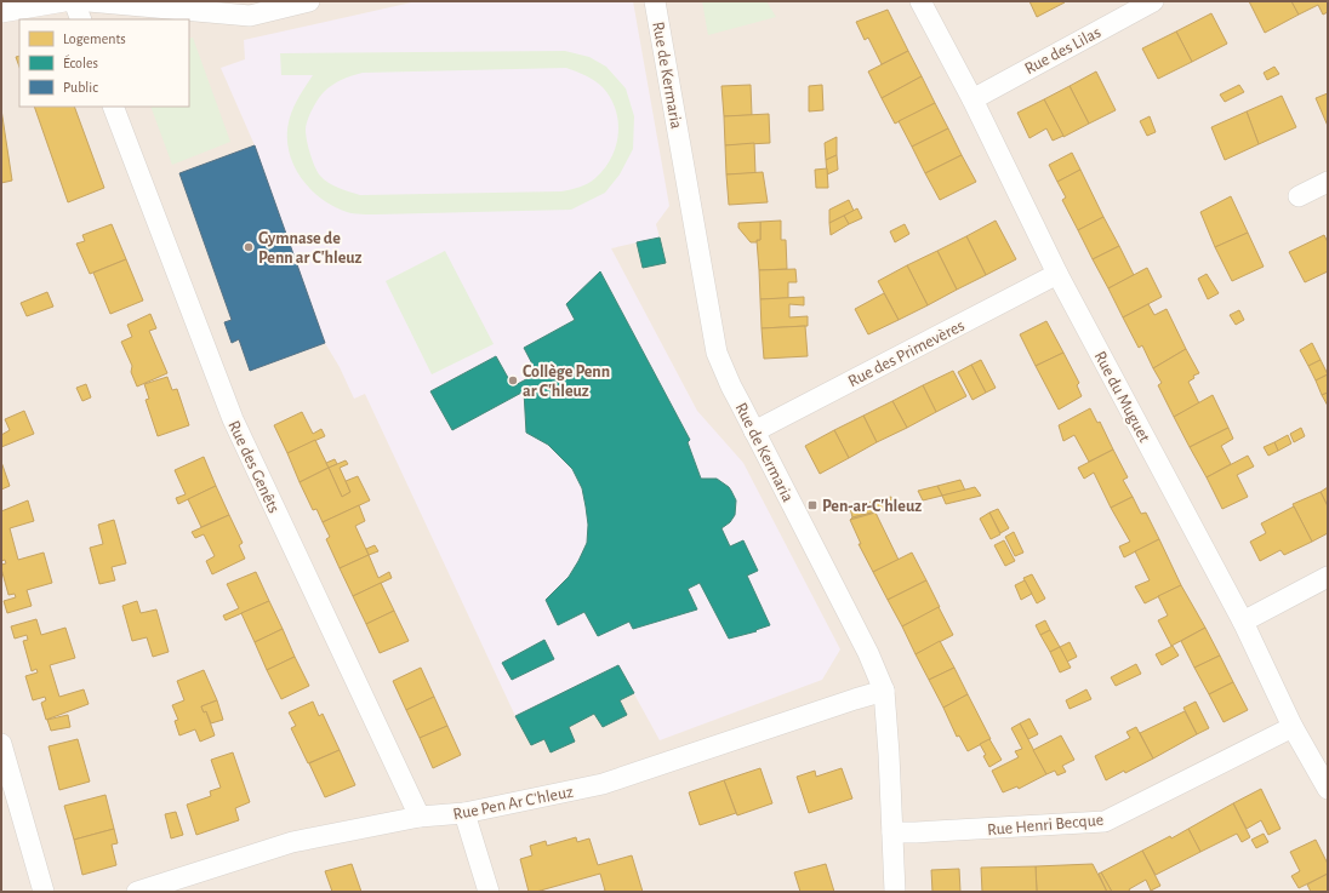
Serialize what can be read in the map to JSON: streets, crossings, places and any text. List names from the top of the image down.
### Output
{
  "streets": {
    "street": [
      "Rue des Lilas",
      "Rue de Kermaria",
      "Rue des Primevères",
      "Rue du Muguet",
      "Rue des Genêts",
      "Rue Pen Ar C'hleuz",
      "Rue Henri Becque"
    ]
  },
  "crossings": [
    ["Rue des Lilas", "Rue du Muguet"],
    ["Rue de Kermaria", "Rue des Primevères"],
    ["Rue de Kermaria", "Rue Pen Ar C'hleuz"],
    ["Rue de Kermaria", "Rue Henri Becque"],
    ["Rue des Primevères", "Rue du Muguet"],
    ["Rue du Muguet", "Rue Henri Becque"],
    ["Rue des Genêts", "Rue Pen Ar C'hleuz"]
  ],
  "places": {
    "other": ["Gymnase de Penn ar C'hleuz", "Collège Penn ar C'hleuz"],
    "transit": ["Pen-ar-C'hleuz"]
  },
  "legend": ["Logements", "Écoles", "Public"]
}
